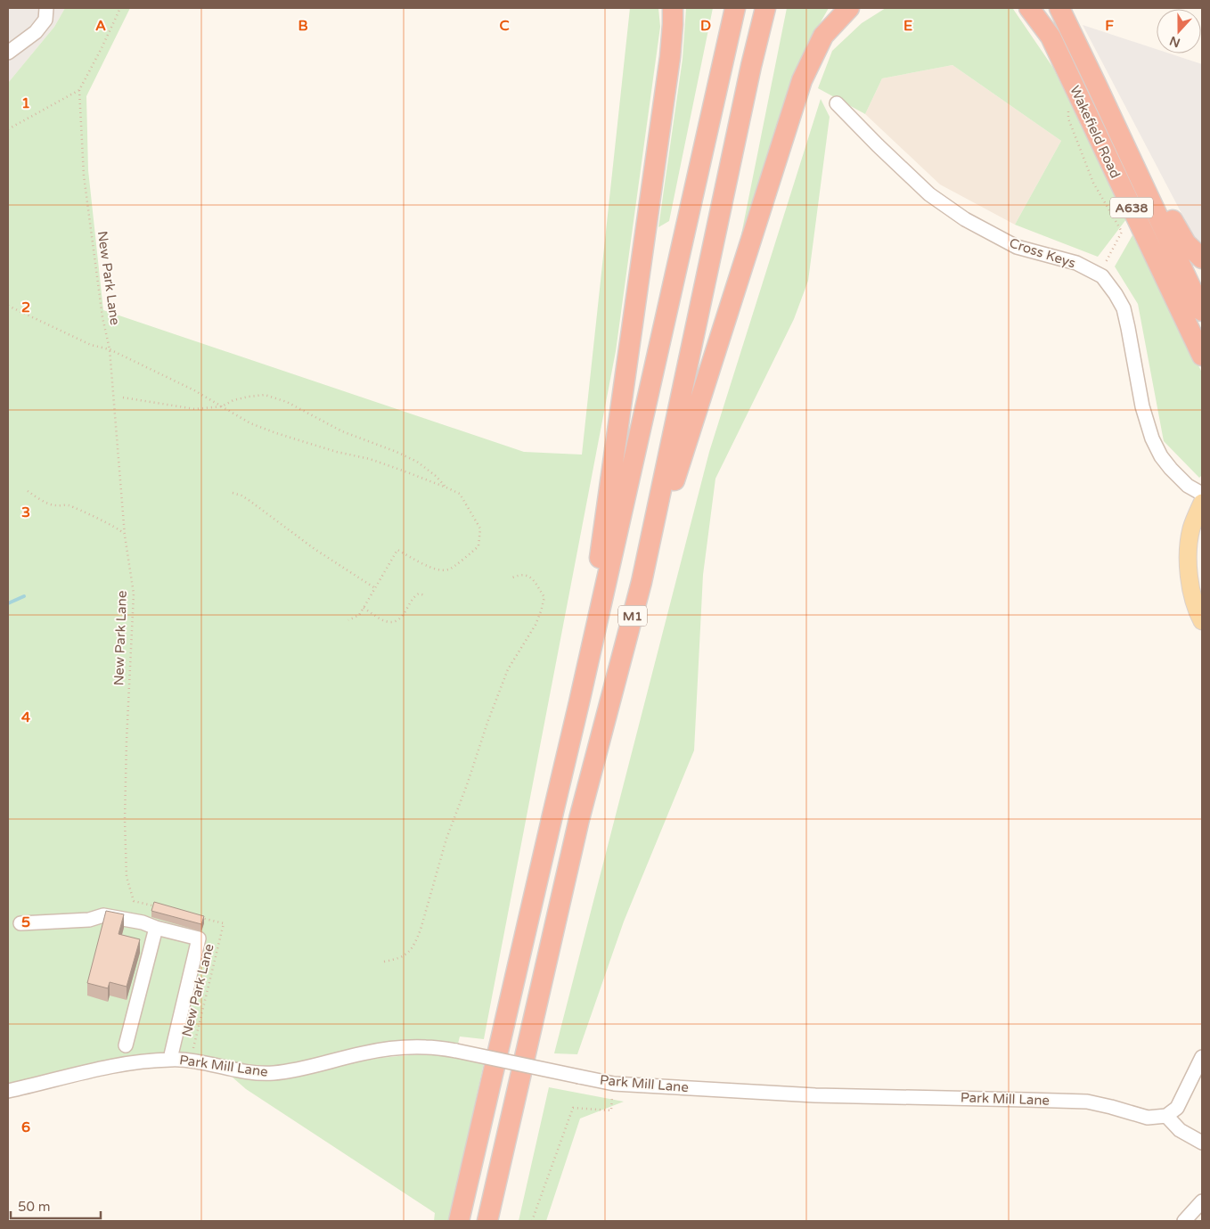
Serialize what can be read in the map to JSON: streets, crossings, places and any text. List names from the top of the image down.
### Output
{
  "streets": {
    "highway": ["Wakefield Road", "A638", "M1"],
    "street": ["Cross Keys", "Park Mill Lane"],
    "path": ["New Park Lane"]
  },
  "crossings": [
    ["Wakefield Road", "A638"],
    ["New Park Lane", "Park Mill Lane"]
  ],
  "scale_bar": "50 m",
  "north": "bottom",
  "grid": {
    "columns": [
      "A",
      "B",
      "C",
      "D",
      "E",
      "F"
    ],
    "rows": [
      "1",
      "2",
      "3",
      "4",
      "5",
      "6"
    ]
  }
}
